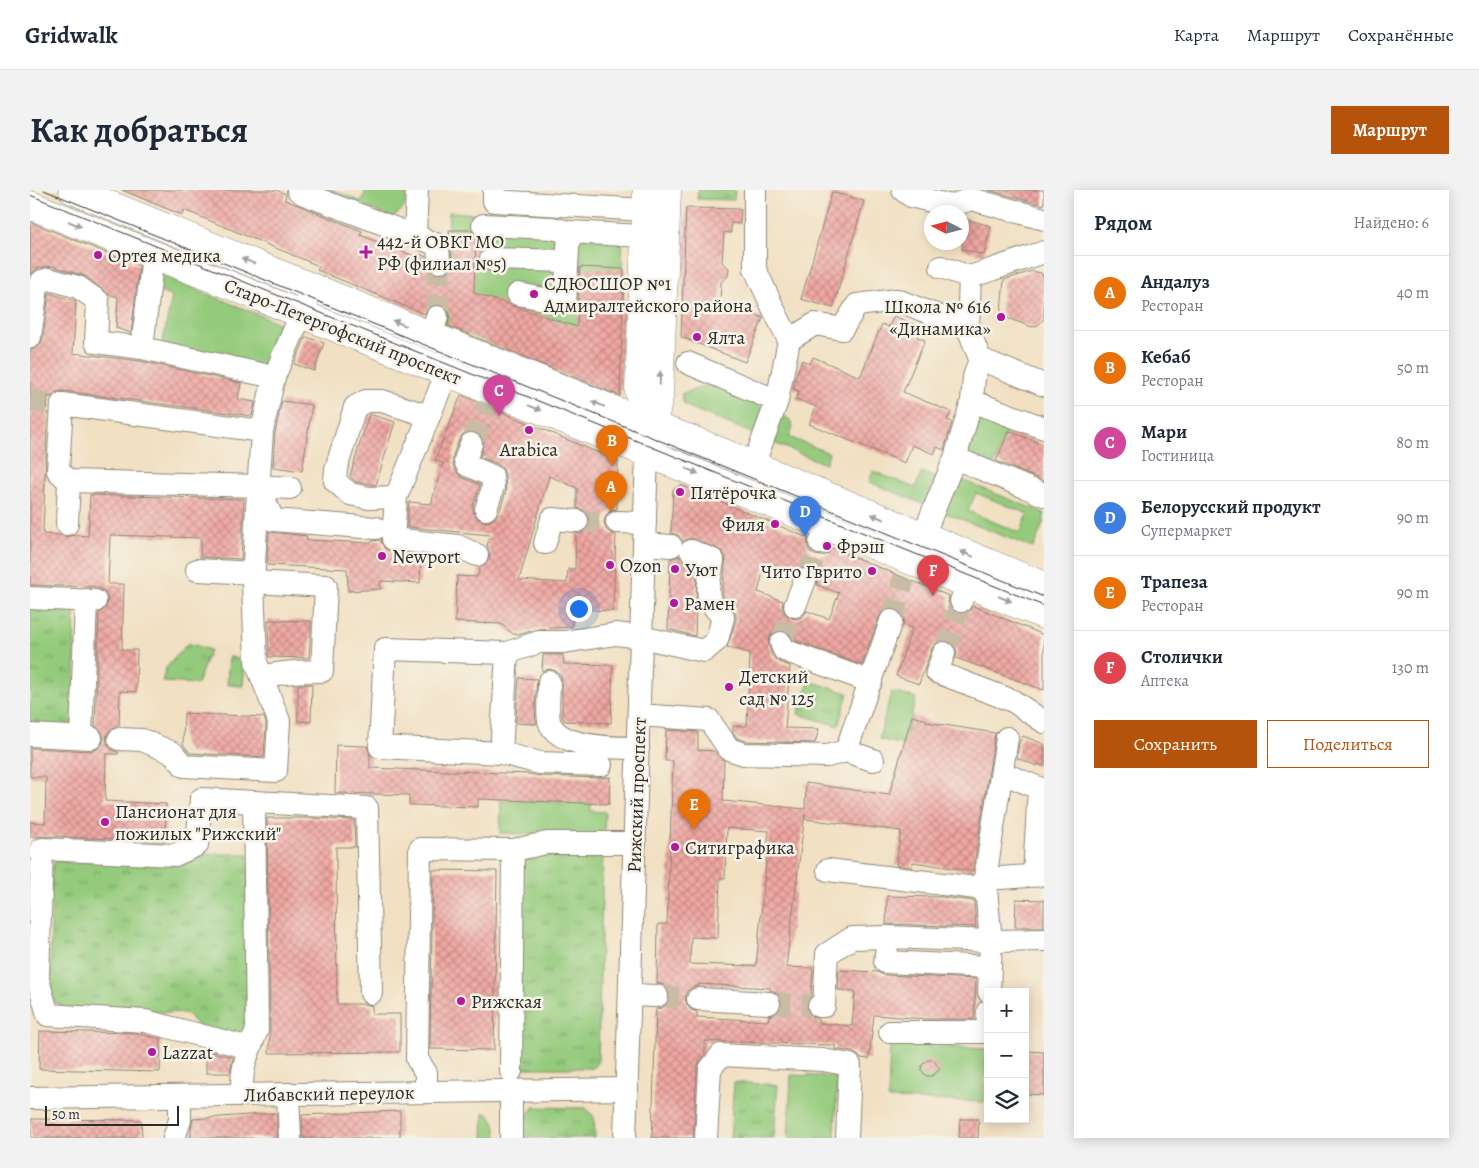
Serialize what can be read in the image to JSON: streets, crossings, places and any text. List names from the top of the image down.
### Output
{
  "streets": {
    "main road": ["Старо-Петергофский проспект", "Рижский проспект"],
    "street": ["Либавский переулок"]
  },
  "crossings": [
    ["Старо-Петергофский проспект", "Рижский проспект"],
    ["Рижский проспект", "Либавский переулок"]
  ],
  "places": {
    "health": ["442-й ОВКГ МО РФ (филиал №5)"],
    "other": [
      "Ортея медика",
      "СДЮСШОР №1 Адмиралтейского района",
      "Школа № 616 «Динамика»",
      "Ялта",
      "Arabica",
      "Пятёрочка",
      "Филя",
      "Фрэш",
      "Newport",
      "Ozon",
      "Уют",
      "Чито Гврито",
      "Рамен",
      "Детский сад № 125",
      "Пансионат для пожилых \"Рижский\"",
      "Ситиграфика",
      "Рижская",
      "Lazzat"
    ]
  },
  "scale_bar": "50 m",
  "north": "left",
  "page": {
    "header": "Gridwalk",
    "nav": ["Карта", "Маршрут", "Сохранённые"],
    "title": "Как добраться",
    "buttons": [
      "Маршрут",
      ["Сохранить", "Поделиться"]
    ],
    "heading": ["Рядом", "Найдено: 6"],
    "list": [
      {
        "mark": "A",
        "name": "Андалуз",
        "note": "Ресторан",
        "value": "40 m"
      },
      {
        "mark": "B",
        "name": "Кебаб",
        "note": "Ресторан",
        "value": "50 m"
      },
      {
        "mark": "C",
        "name": "Мари",
        "note": "Гостиница",
        "value": "80 m"
      },
      {
        "mark": "D",
        "name": "Белорусский продукт",
        "note": "Супермаркет",
        "value": "90 m"
      },
      {
        "mark": "E",
        "name": "Трапеза",
        "note": "Ресторан",
        "value": "90 m"
      },
      {
        "mark": "F",
        "name": "Столички",
        "note": "Аптека",
        "value": "130 m"
      }
    ],
    "pins": [
      "C",
      "B",
      "A",
      "D",
      "F",
      "E"
    ],
    "map_buttons": ["+", "−"],
    "scale": "50 m"
  }
}
